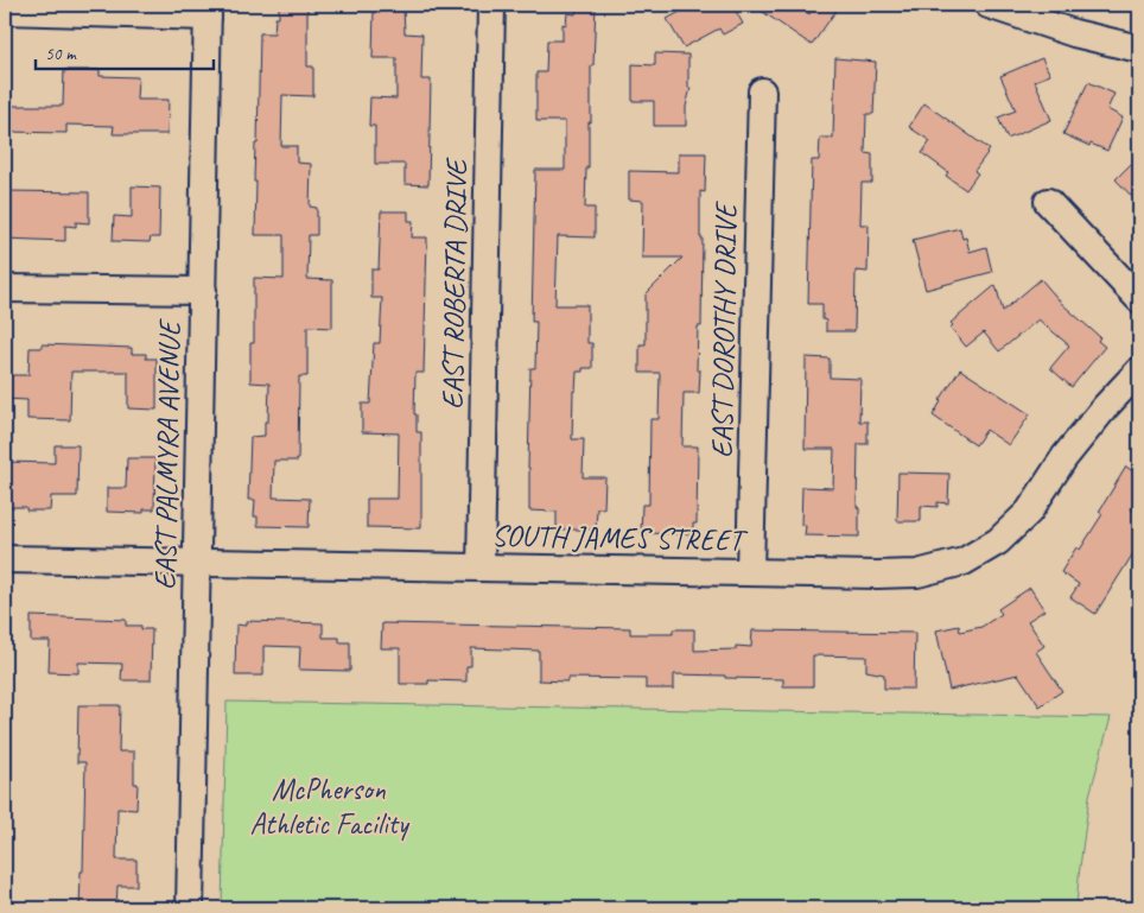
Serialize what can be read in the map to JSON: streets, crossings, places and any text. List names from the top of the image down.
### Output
{
  "streets": {
    "street": [
      "EAST ROBERTA DRIVE",
      "EAST DOROTHY DRIVE",
      "EAST PALMYRA AVENUE",
      "SOUTH JAMES STREET"
    ]
  },
  "crossings": [
    ["EAST ROBERTA DRIVE", "SOUTH JAMES STREET"],
    ["EAST DOROTHY DRIVE", "SOUTH JAMES STREET"],
    ["EAST PALMYRA AVENUE", "SOUTH JAMES STREET"]
  ],
  "parks": ["McPherson Athletic Facility"],
  "scale_bar": "50 m"
}
